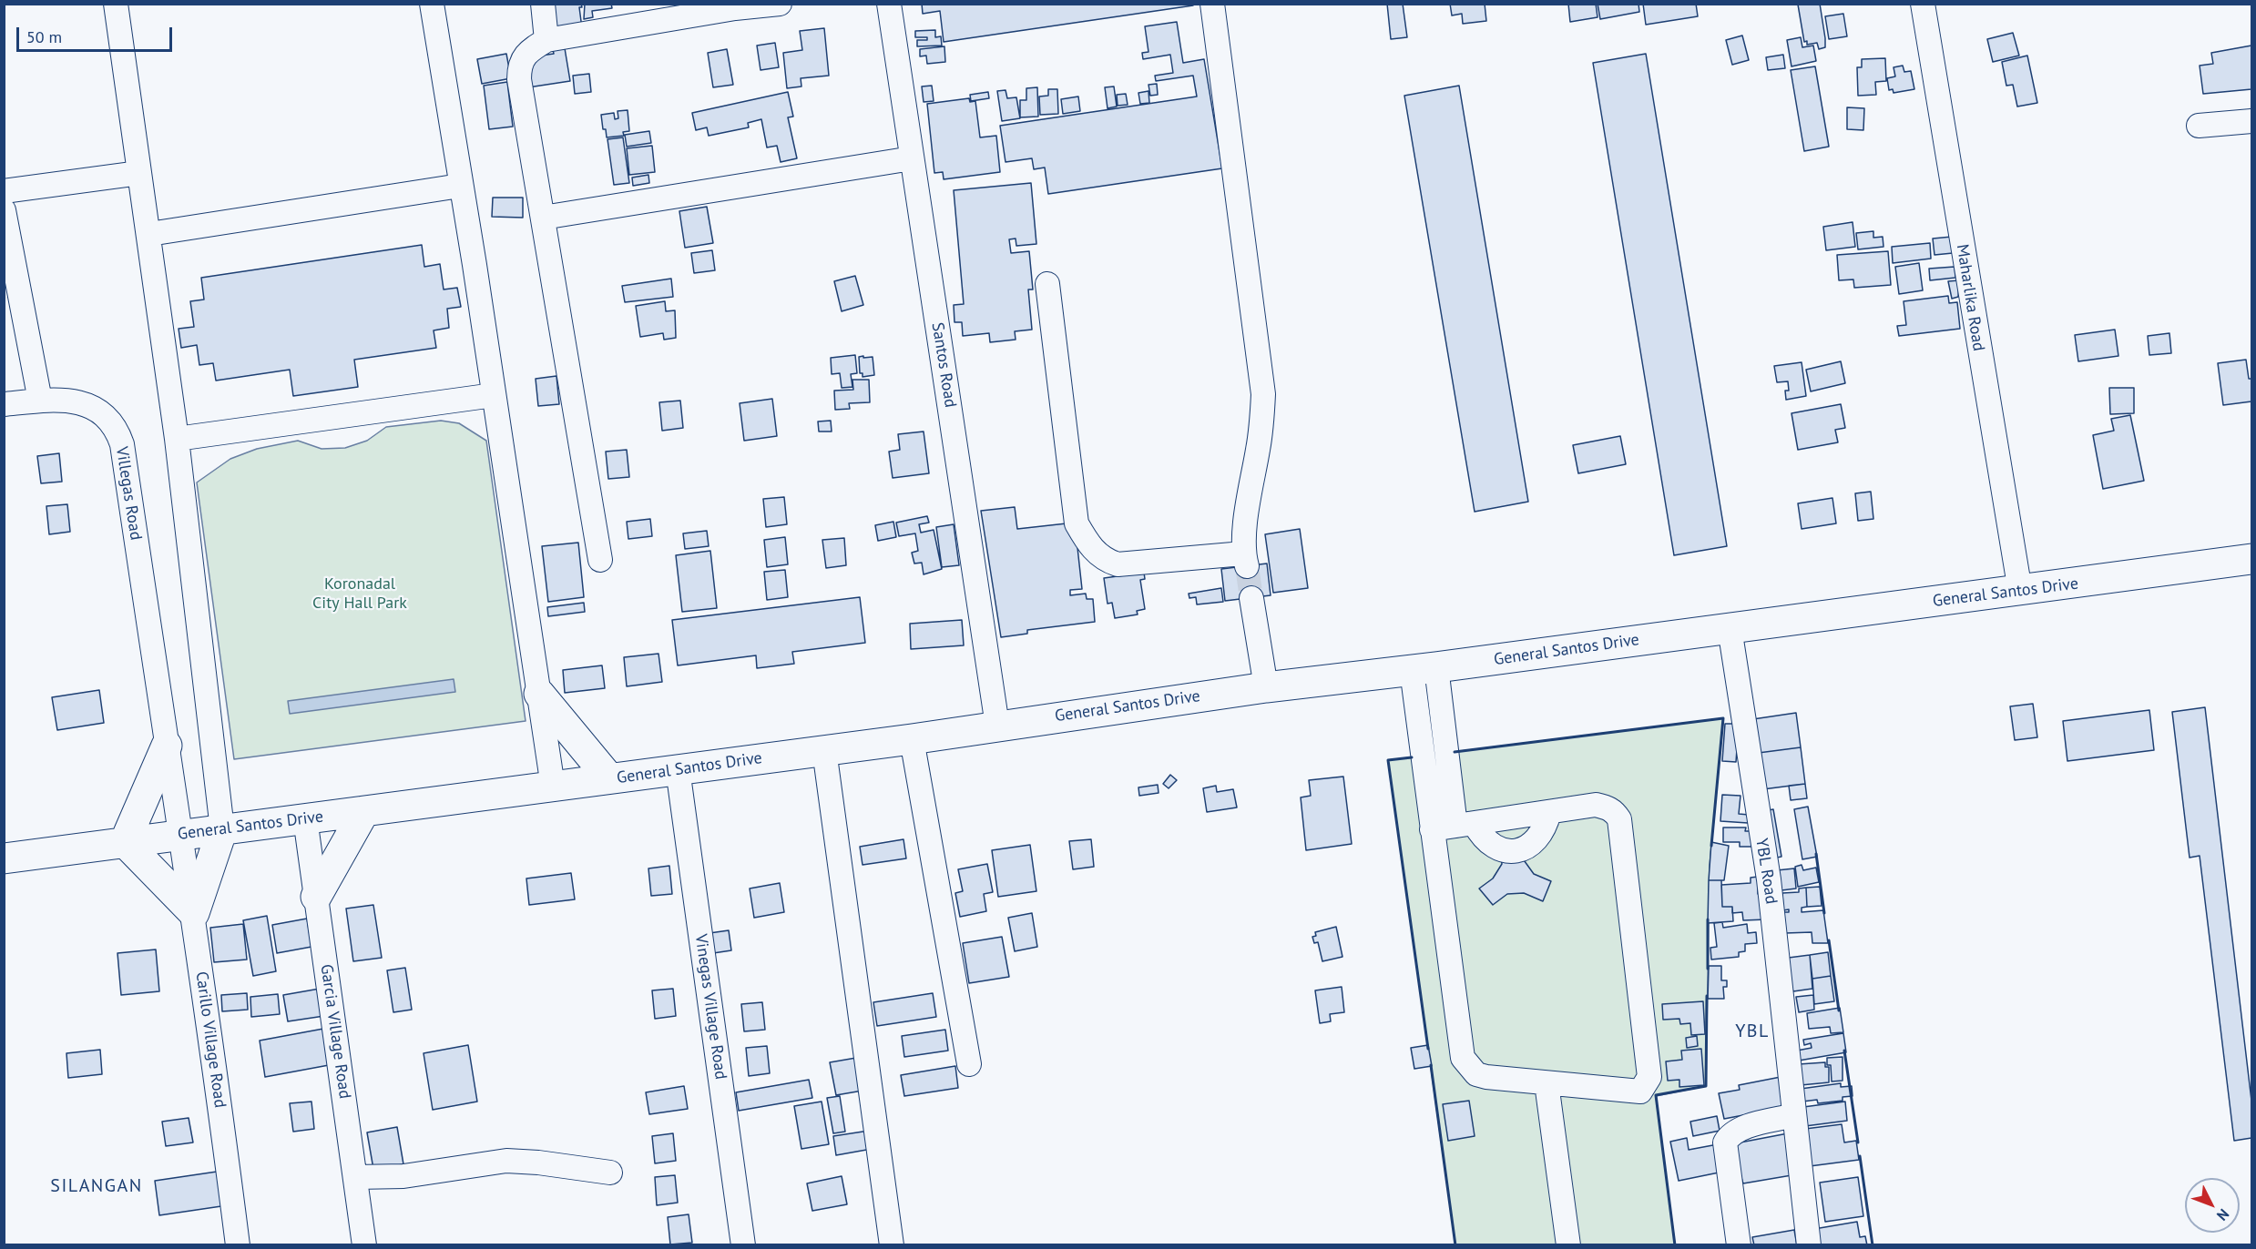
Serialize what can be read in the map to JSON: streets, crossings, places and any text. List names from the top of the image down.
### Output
{
  "streets": {
    "highway": ["General Santos Drive"],
    "street": [
      "Maharlika Road",
      "Santos Road",
      "Villegas Road",
      "YBL Road",
      "Vinegas Village Road",
      "Garcia Village Road",
      "Carillo Village Road"
    ]
  },
  "crossings": [
    ["Maharlika Road", "General Santos Drive"],
    ["Santos Road", "General Santos Drive"],
    ["Villegas Road", "General Santos Drive"],
    ["Villegas Road", "Carillo Village Road"],
    ["General Santos Drive", "YBL Road"],
    ["General Santos Drive", "Vinegas Village Road"],
    ["General Santos Drive", "Garcia Village Road"],
    ["General Santos Drive", "Carillo Village Road"]
  ],
  "districts": ["YBL", "SILANGAN"],
  "parks": ["Koronadal City Hall Park"],
  "scale_bar": "50 m",
  "north": "bottom right"
}
